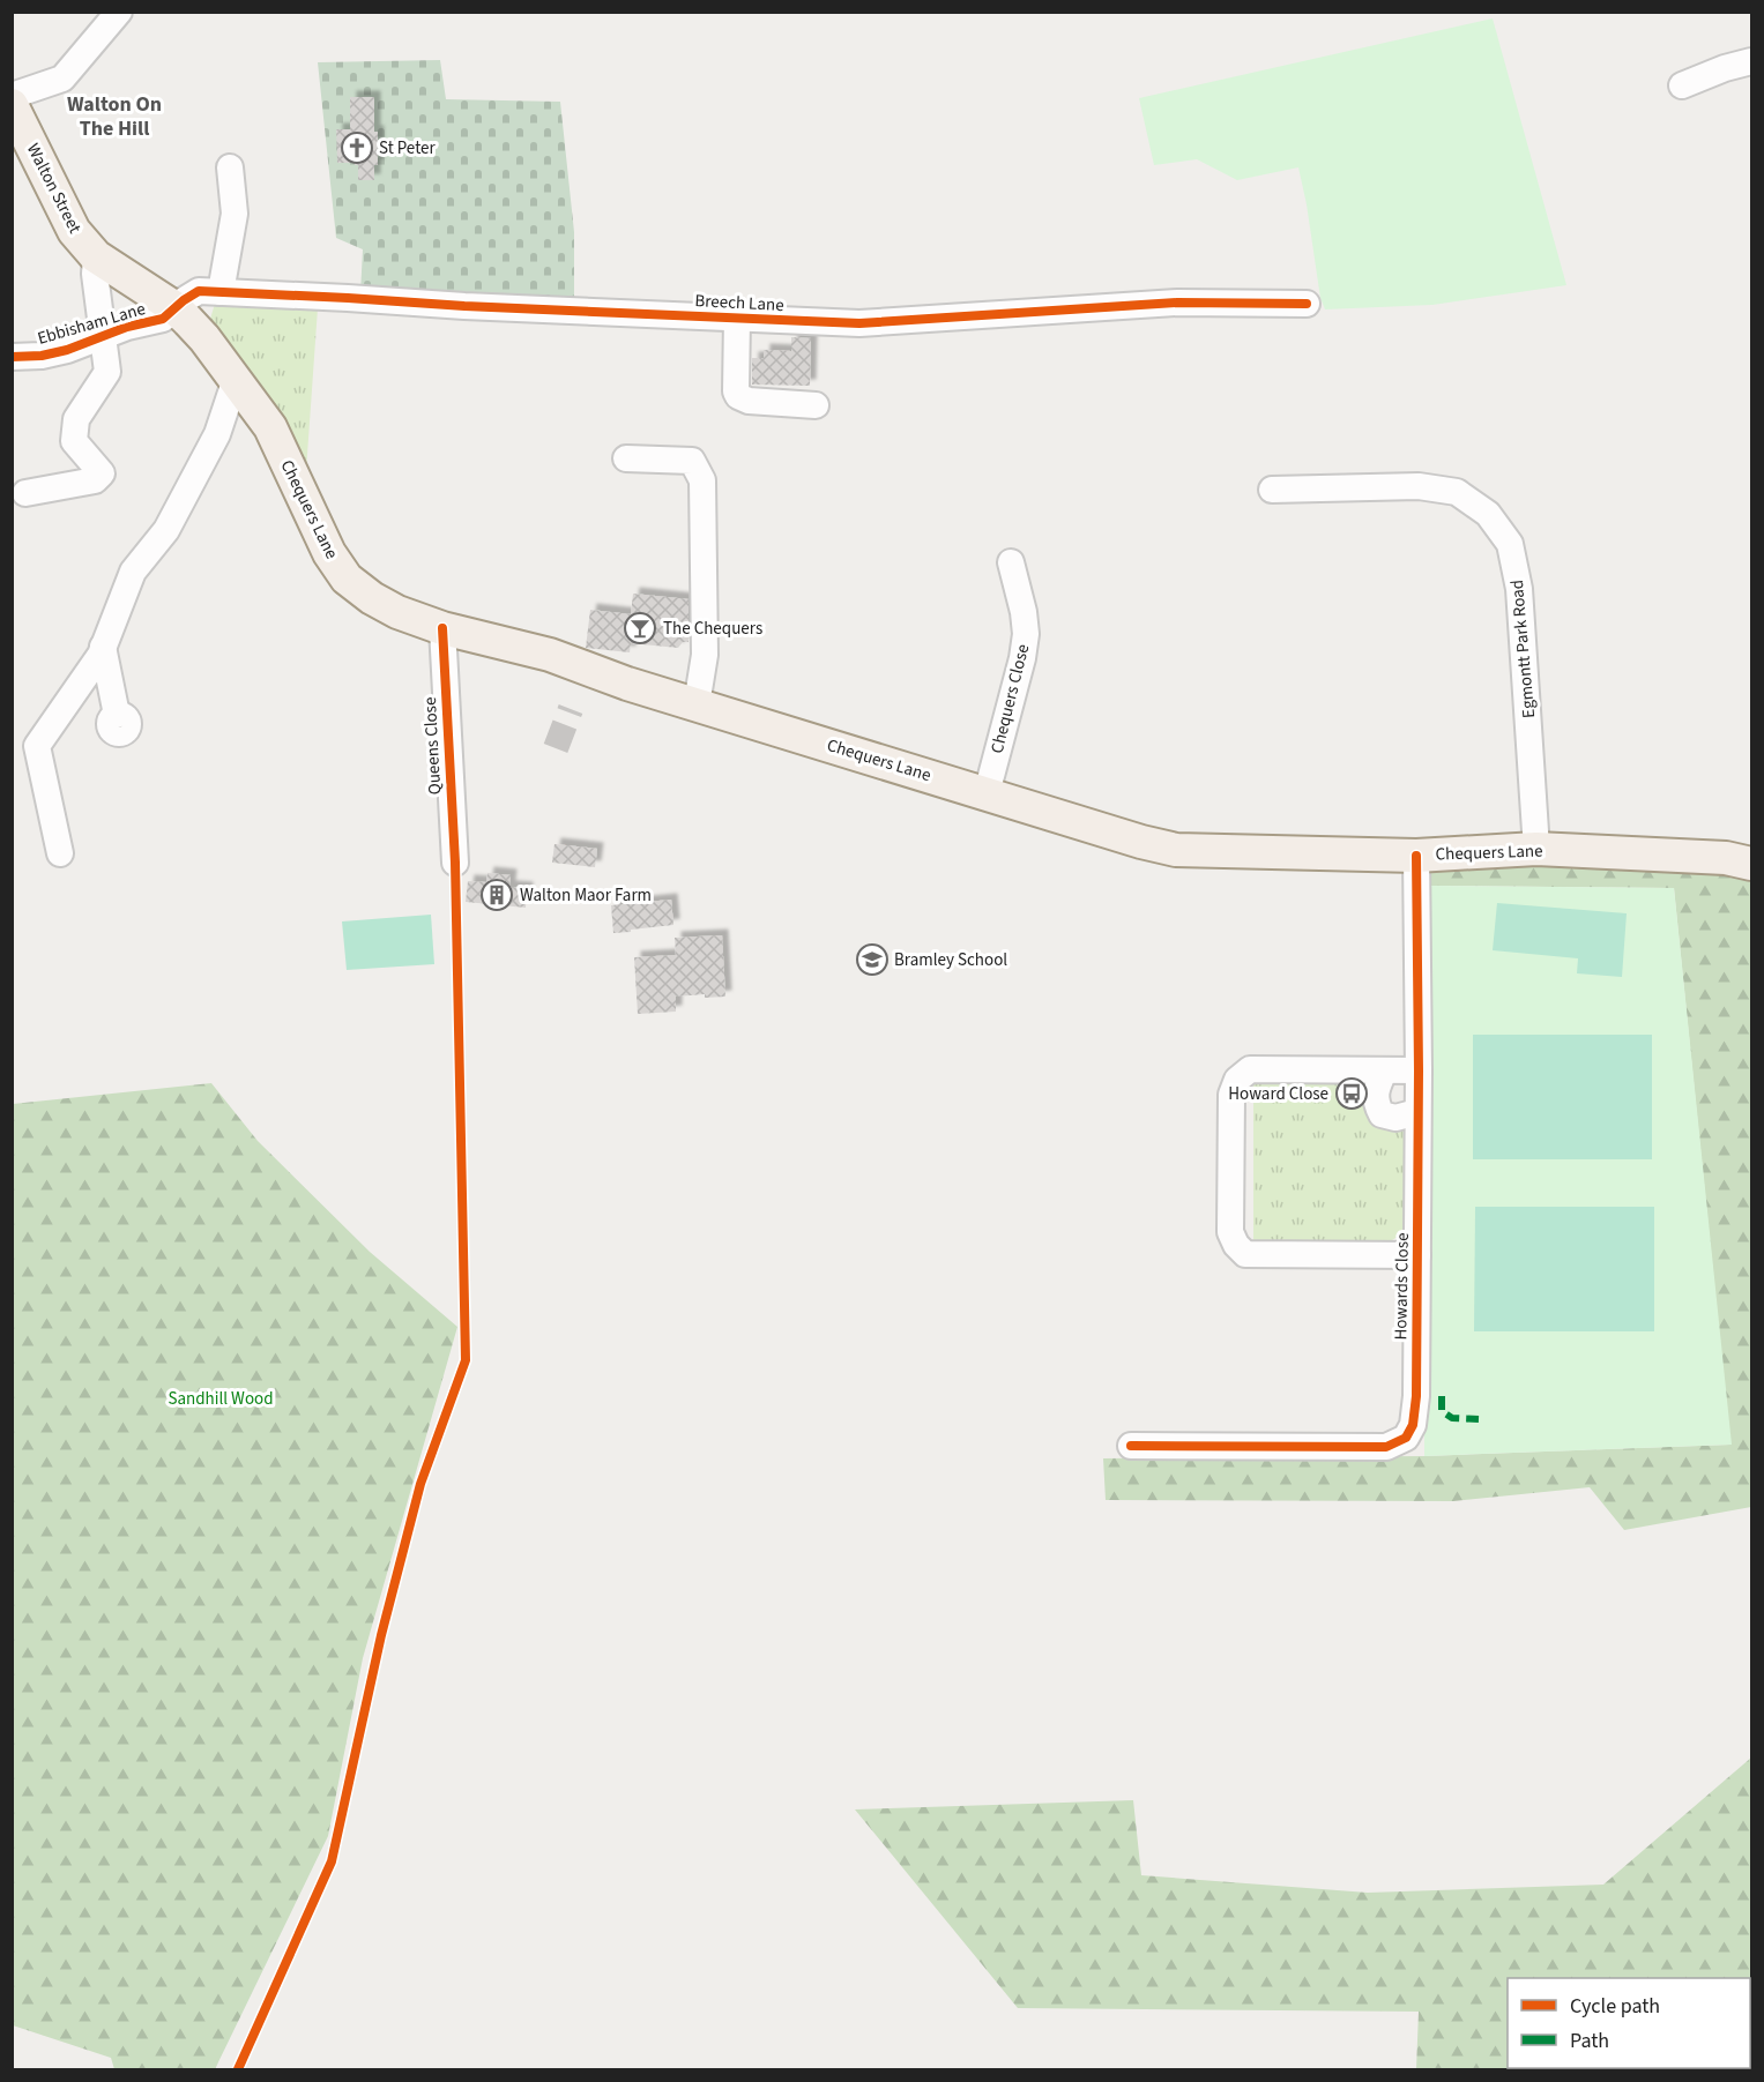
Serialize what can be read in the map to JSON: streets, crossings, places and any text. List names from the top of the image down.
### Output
{
  "streets": {
    "main road": ["Walton Street", "Chequers Lane"],
    "street": [
      "Breech Lane",
      "Ebbisham Lane",
      "Egmontt Park Road",
      "Chequers Close",
      "Queens Close",
      "Howards Close"
    ]
  },
  "crossings": [
    ["Walton Street", "Breech Lane"],
    ["Walton Street", "Ebbisham Lane"],
    ["Walton Street", "Chequers Lane"],
    ["Breech Lane", "Ebbisham Lane"],
    ["Breech Lane", "Chequers Lane"],
    ["Ebbisham Lane", "Chequers Lane"],
    ["Chequers Lane", "Egmontt Park Road"],
    ["Chequers Lane", "Chequers Close"],
    ["Chequers Lane", "Queens Close"],
    ["Chequers Lane", "Howards Close"]
  ],
  "districts": ["Walton On The Hill"],
  "parks": ["Sandhill Wood"],
  "places": {
    "church": ["St Peter"],
    "bar": ["The Chequers"],
    "building": ["Walton Maor Farm"],
    "school or university": ["Bramley School"],
    "bus stop": ["Howard Close"]
  },
  "legend": ["Cycle path", "Path"]
}
